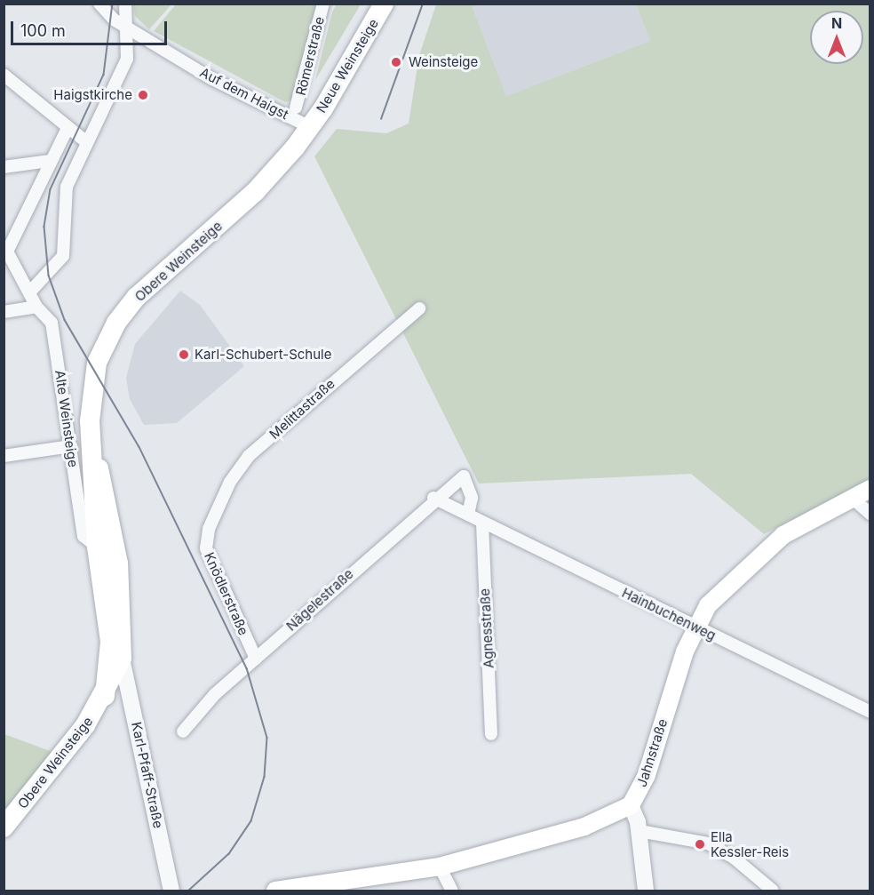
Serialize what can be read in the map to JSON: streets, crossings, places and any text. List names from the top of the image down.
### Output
{
  "streets": {
    "main road": ["Neue Weinsteige", "Obere Weinsteige", "Jahnstraße"],
    "street": [
      "Römerstraße",
      "Auf dem Haigst",
      "Melittastraße",
      "Alte Weinsteige",
      "Knödlerstraße",
      "Nägelestraße",
      "Hainbuchenweg",
      "Agnesstraße",
      "Karl-Pfaff-Straße"
    ]
  },
  "crossings": [
    ["Neue Weinsteige", "Auf dem Haigst"],
    ["Neue Weinsteige", "Obere Weinsteige"],
    ["Auf dem Haigst", "Obere Weinsteige"],
    ["Obere Weinsteige", "Alte Weinsteige"],
    ["Obere Weinsteige", "Karl-Pfaff-Straße"],
    ["Melittastraße", "Knödlerstraße"],
    ["Knödlerstraße", "Nägelestraße"],
    ["Nägelestraße", "Hainbuchenweg"],
    ["Hainbuchenweg", "Agnesstraße"],
    ["Hainbuchenweg", "Jahnstraße"]
  ],
  "places": [
    "Weinsteige",
    "Haigstkirche",
    "Karl-Schubert-Schule",
    "Ella Kessler-Reis"
  ],
  "scale_bar": "100 m",
  "north": "top"
}
